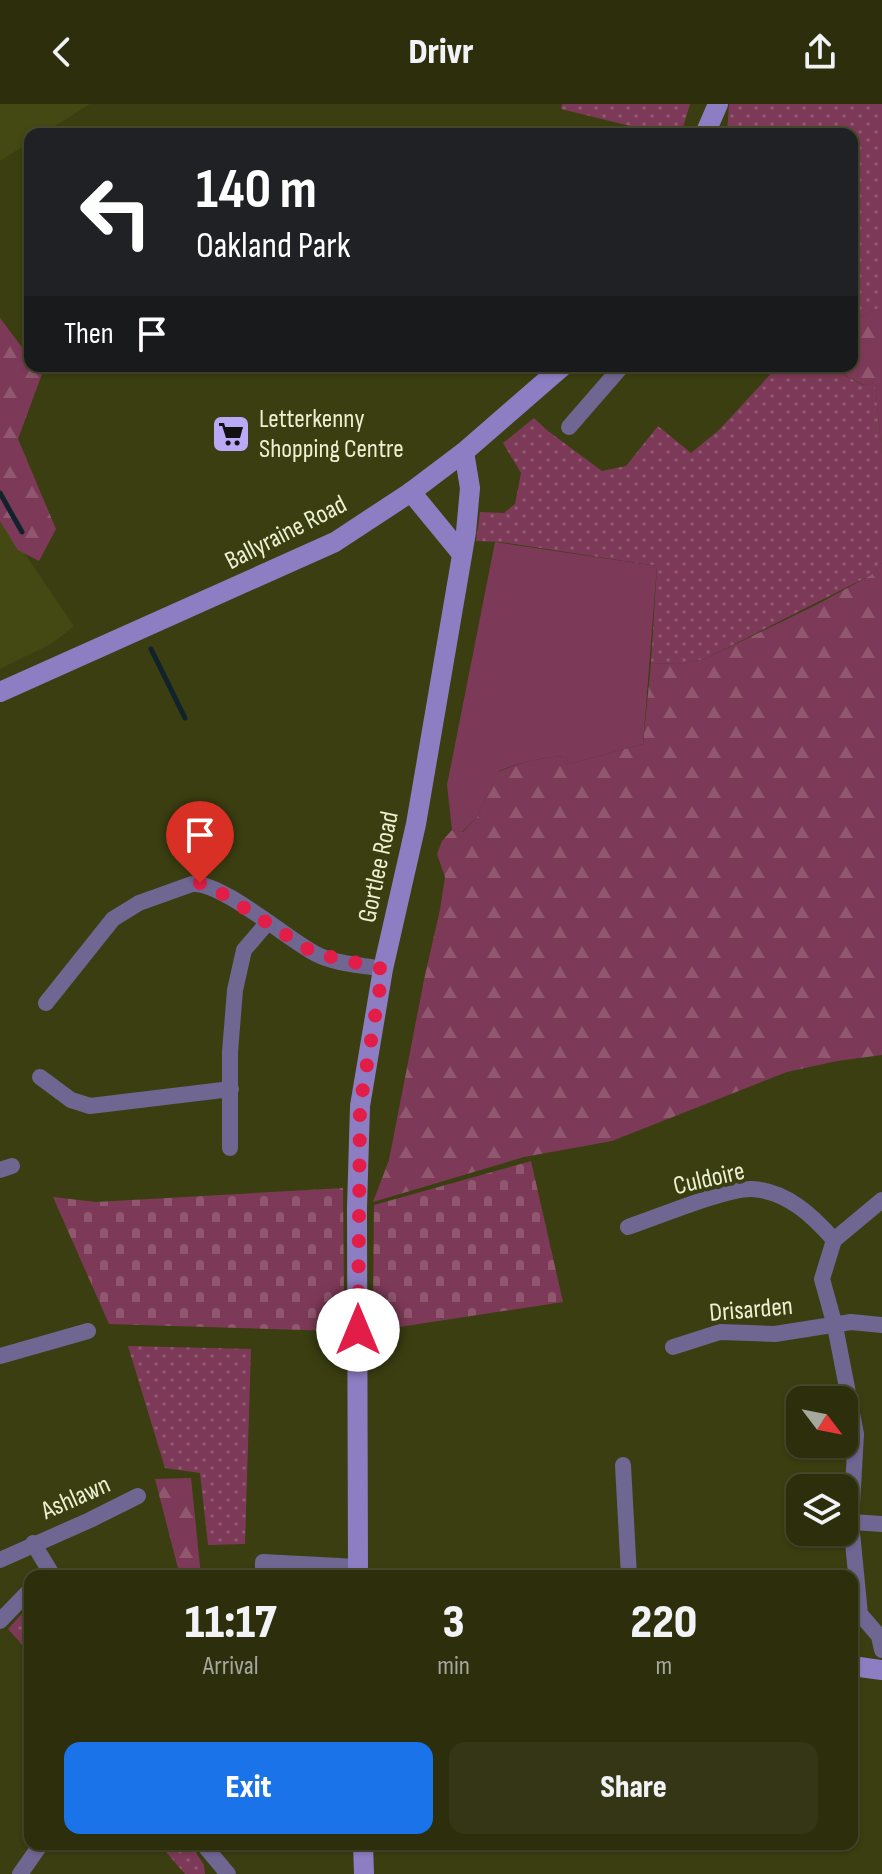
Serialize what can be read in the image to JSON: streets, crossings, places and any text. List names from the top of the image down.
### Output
{
  "streets": {
    "street": [
      "Ballyraine Road",
      "Gortlee Road",
      "Culdoire",
      "Drisarden",
      "Ashlawn"
    ]
  },
  "crossings": [
    ["Ballyraine Road", "Gortlee Road"]
  ],
  "places": {
    "supermarket": ["Letterkenny Shopping Centre"]
  },
  "north": "bottom right",
  "page": {
    "header": "Drivr",
    "turn": ["140 m", "Oakland Park"],
    "then": "Then",
    "eta": [
      "11:17",
      "Arrival",
      "3",
      "min",
      "220",
      "m"
    ],
    "buttons": ["Exit", "Share"]
  }
}
